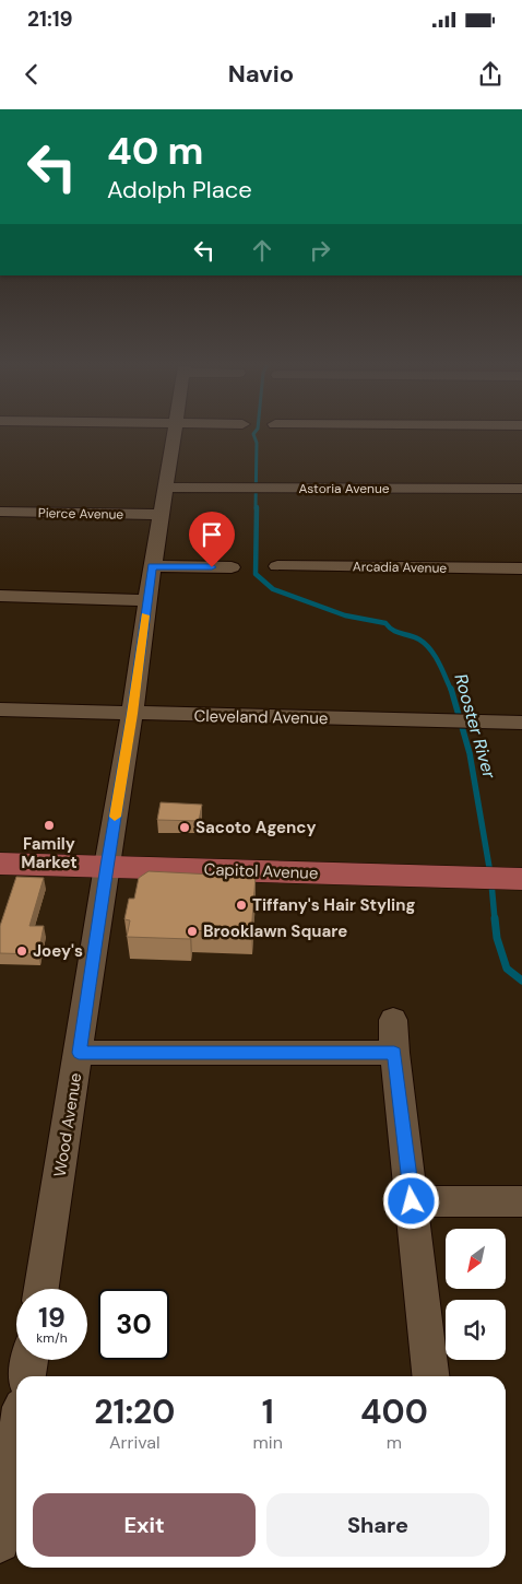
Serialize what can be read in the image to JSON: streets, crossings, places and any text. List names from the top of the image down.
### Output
{
  "streets": {
    "main road": ["Capitol Avenue"],
    "street": [
      "Astoria Avenue",
      "Pierce Avenue",
      "Arcadia Avenue",
      "Cleveland Avenue",
      "Wood Avenue"
    ]
  },
  "crossings": [
    ["Astoria Avenue", "Wood Avenue"],
    ["Pierce Avenue", "Wood Avenue"],
    ["Cleveland Avenue", "Wood Avenue"],
    ["Capitol Avenue", "Wood Avenue"]
  ],
  "water": ["Rooster River"],
  "places": [
    "Family Market",
    "Sacoto Agency",
    "Tiffany's Hair Styling",
    "Brooklawn Square",
    "Joey's"
  ],
  "north": "bottom left",
  "page": {
    "status": "21:19",
    "header": "Navio",
    "turn": ["40 m", "Adolph Place"],
    "speed": "19 km/h",
    "limit": "30",
    "eta": [
      "21:20",
      "Arrival",
      "1",
      "min",
      "400",
      "m"
    ],
    "buttons": ["Exit", "Share"]
  }
}
